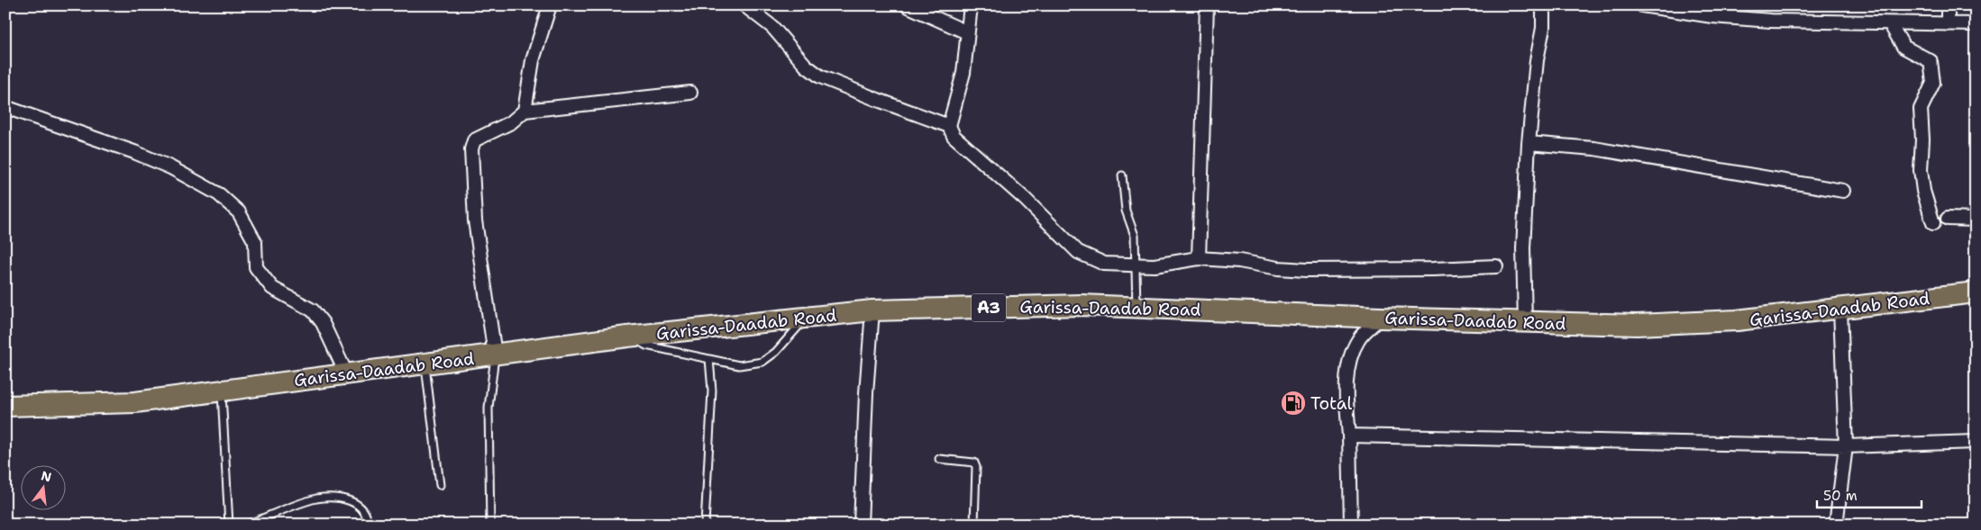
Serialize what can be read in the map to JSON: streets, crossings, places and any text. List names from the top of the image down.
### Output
{
  "streets": {
    "highway": ["A3", "Garissa-Daadab Road"]
  },
  "places": {
    "fuel station": ["Total"]
  },
  "scale_bar": "50 m",
  "north": "top"
}
